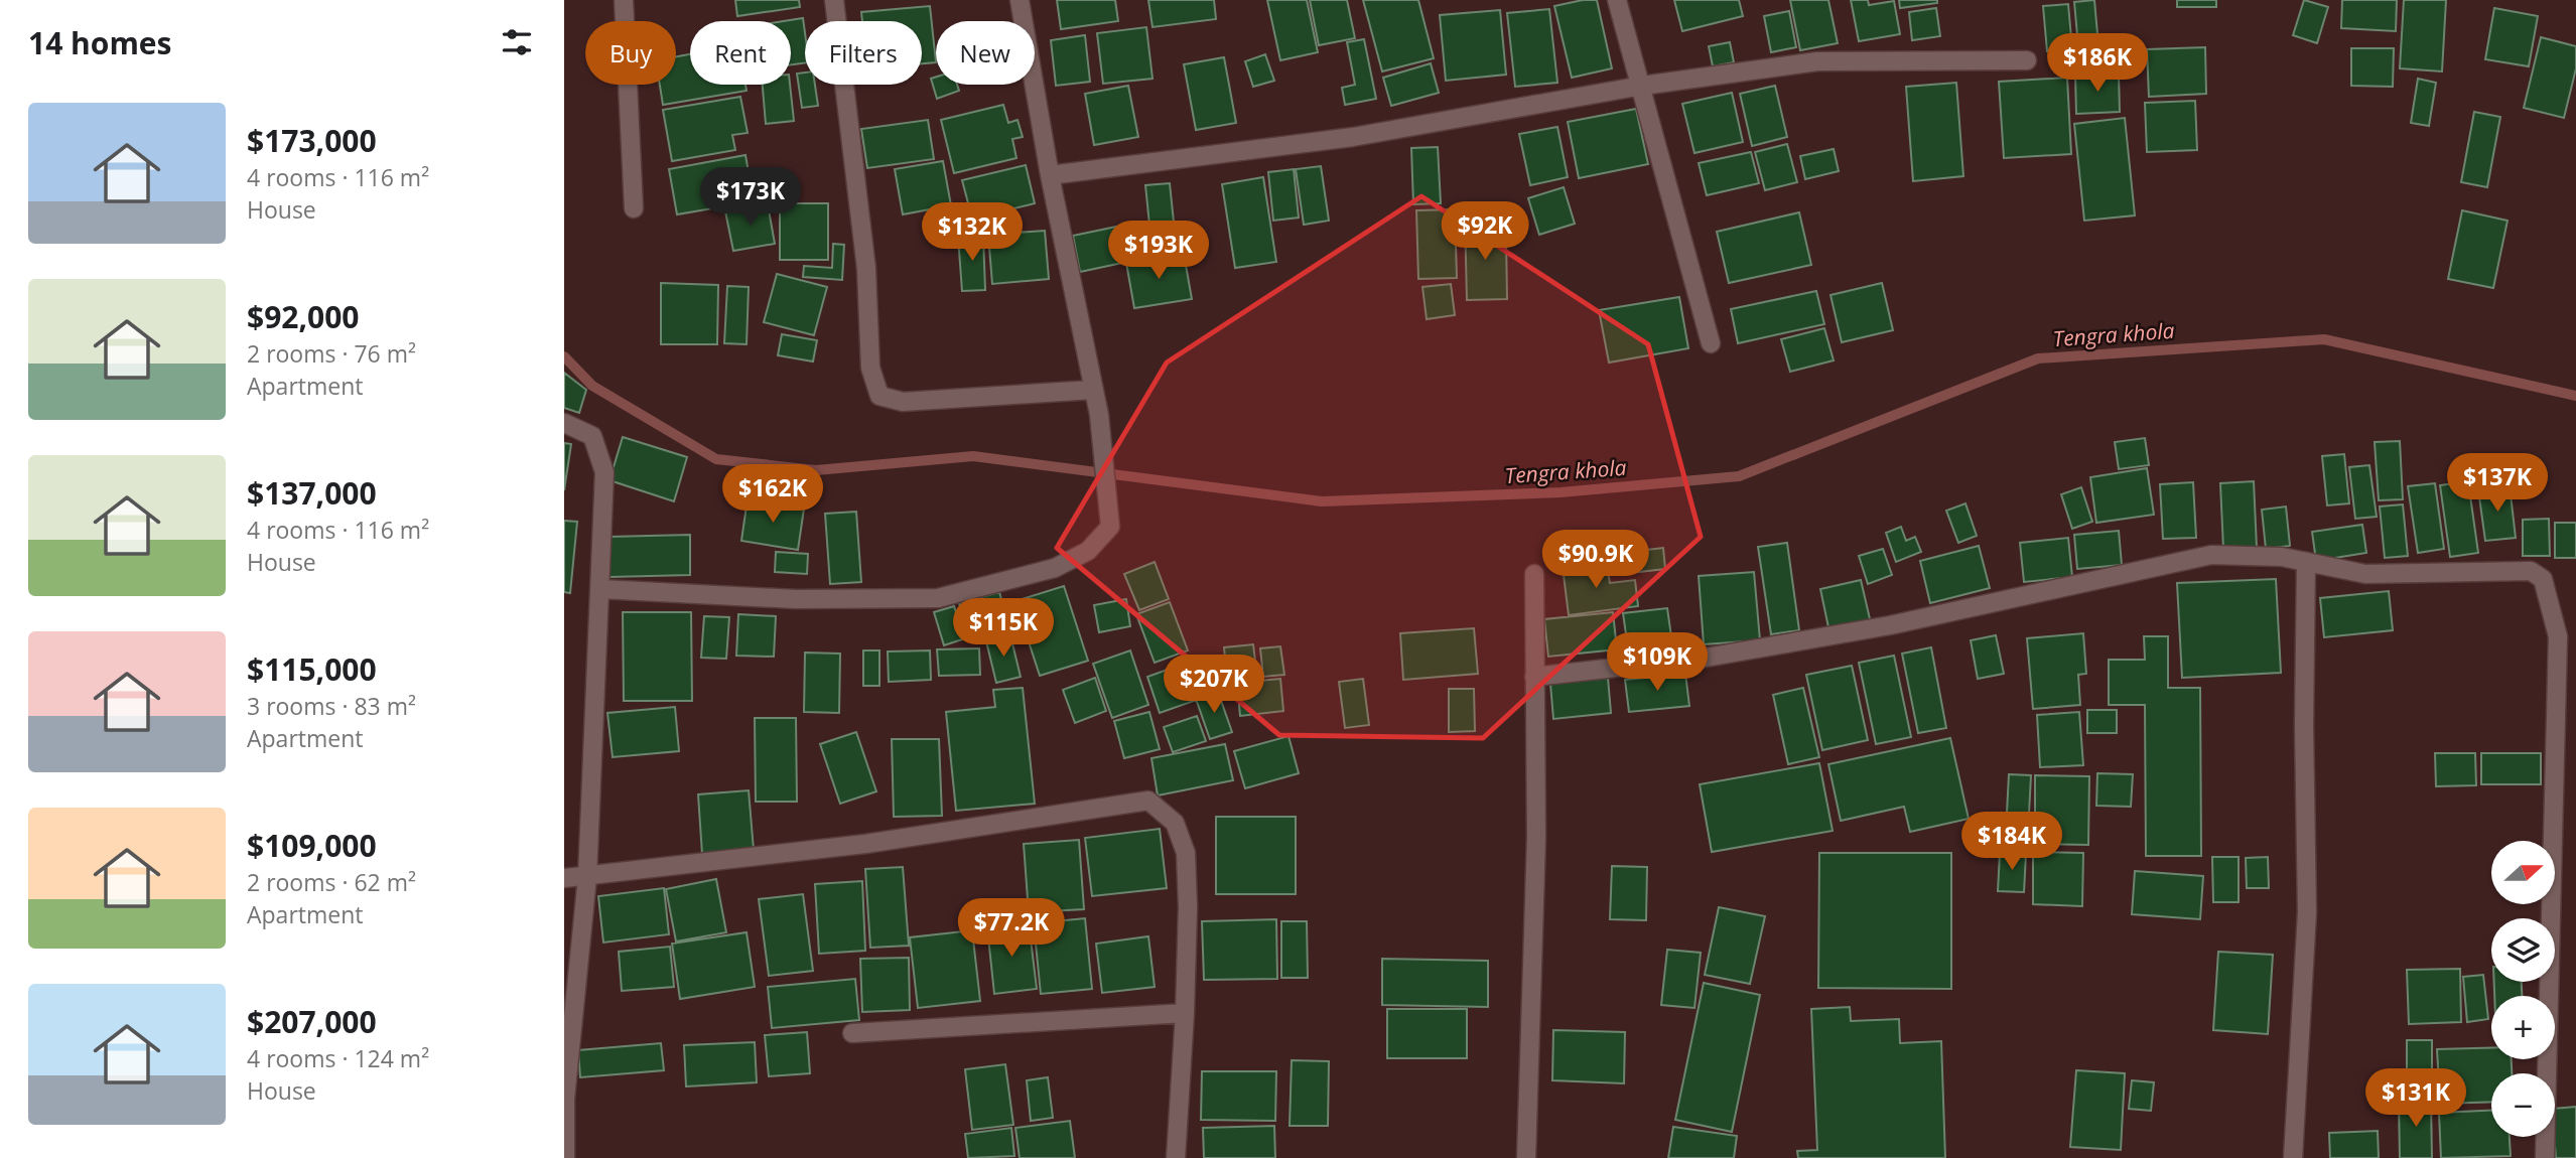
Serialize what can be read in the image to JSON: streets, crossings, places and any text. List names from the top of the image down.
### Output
{
  "water": ["Tengra khola"],
  "north": "right",
  "page": {
    "heading": "14 homes",
    "chip": [
      "Buy",
      "Rent",
      "Filters",
      "New"
    ],
    "price": [
      "$186K",
      "$173K",
      "$92K",
      "$132K",
      "$193K",
      "$137K",
      "$162K",
      "$90.9K",
      "$115K",
      "$109K",
      "$207K",
      "$184K",
      "$77.2K",
      "$131K"
    ],
    "list": [
      {
        "name": "$173,000",
        "note": "4 rooms · 116 m² · House"
      },
      {
        "name": "$92,000",
        "note": "2 rooms · 76 m² · Apartment"
      },
      {
        "name": "$137,000",
        "note": "4 rooms · 116 m² · House"
      },
      {
        "name": "$115,000",
        "note": "3 rooms · 83 m² · Apartment"
      },
      {
        "name": "$109,000",
        "note": "2 rooms · 62 m² · Apartment"
      },
      {
        "name": "$207,000",
        "note": "4 rooms · 124 m² · House"
      }
    ],
    "map_buttons": ["+", "−"]
  }
}
